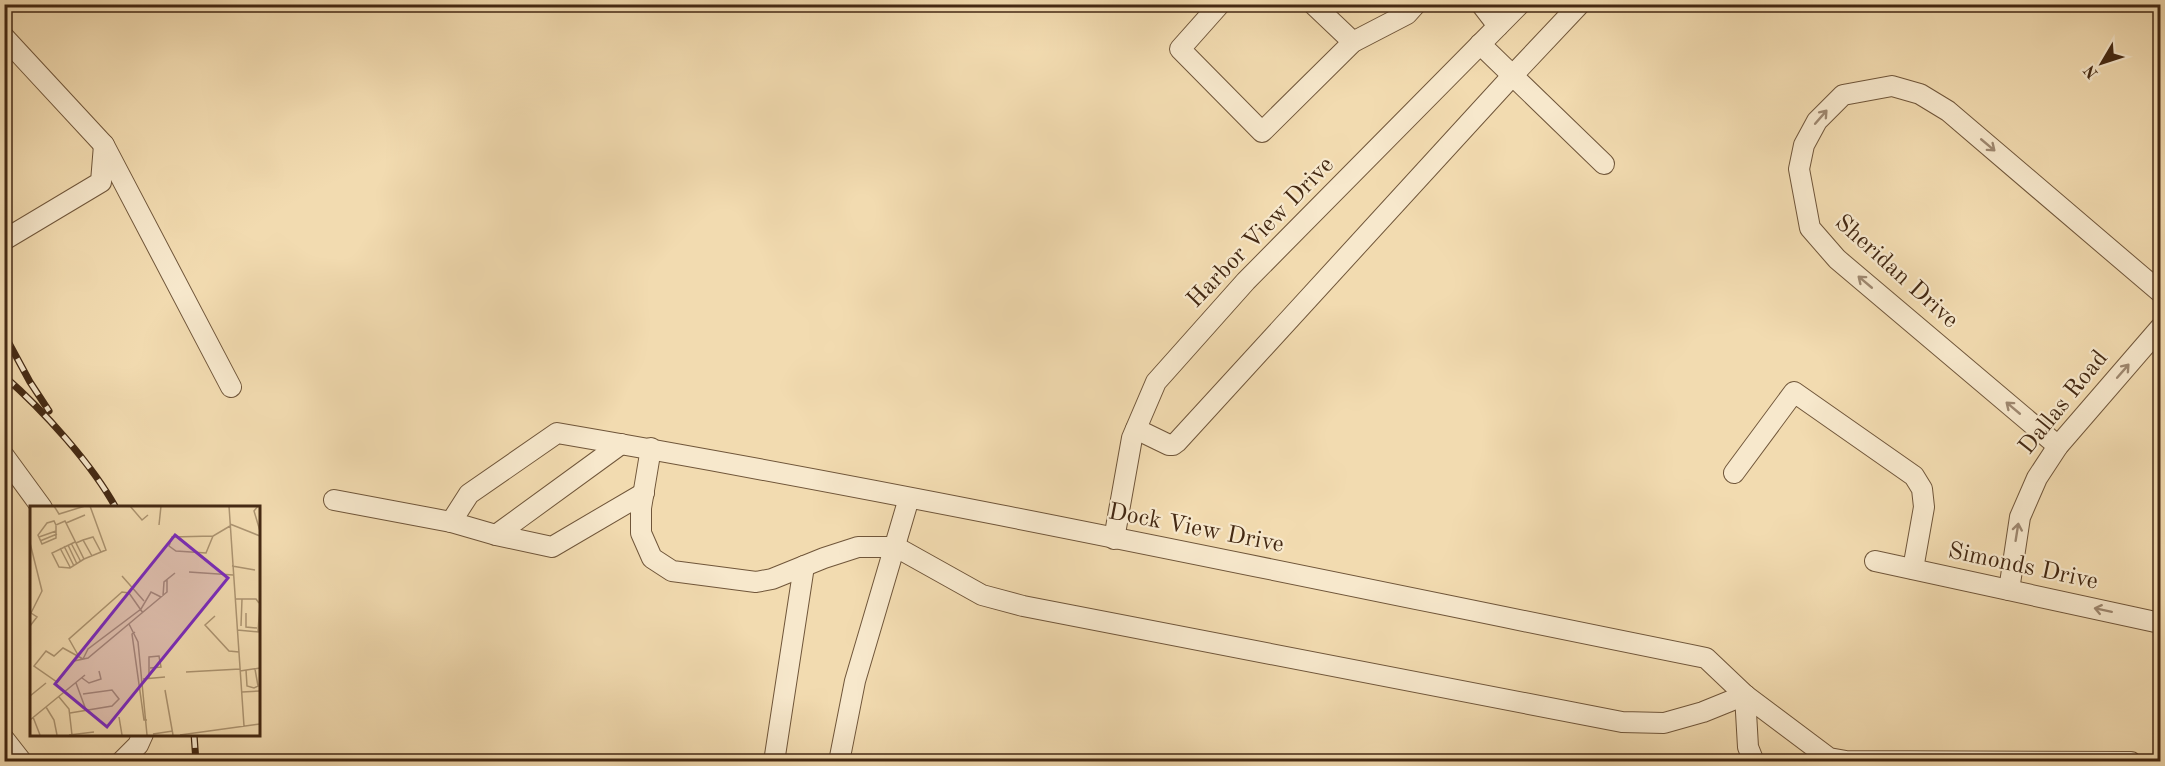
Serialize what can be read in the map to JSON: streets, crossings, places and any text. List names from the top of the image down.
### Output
{
  "streets": {
    "street": [
      "Harbor View Drive",
      "Sheridan Drive",
      "Dallas Road",
      "Dock View Drive",
      "Simonds Drive"
    ]
  },
  "crossings": [
    ["Harbor View Drive", "Dock View Drive"],
    ["Sheridan Drive", "Dallas Road"],
    ["Dallas Road", "Simonds Drive"]
  ],
  "one_way": ["Dallas Road", "Simonds Drive"],
  "north": "bottom left"
}
